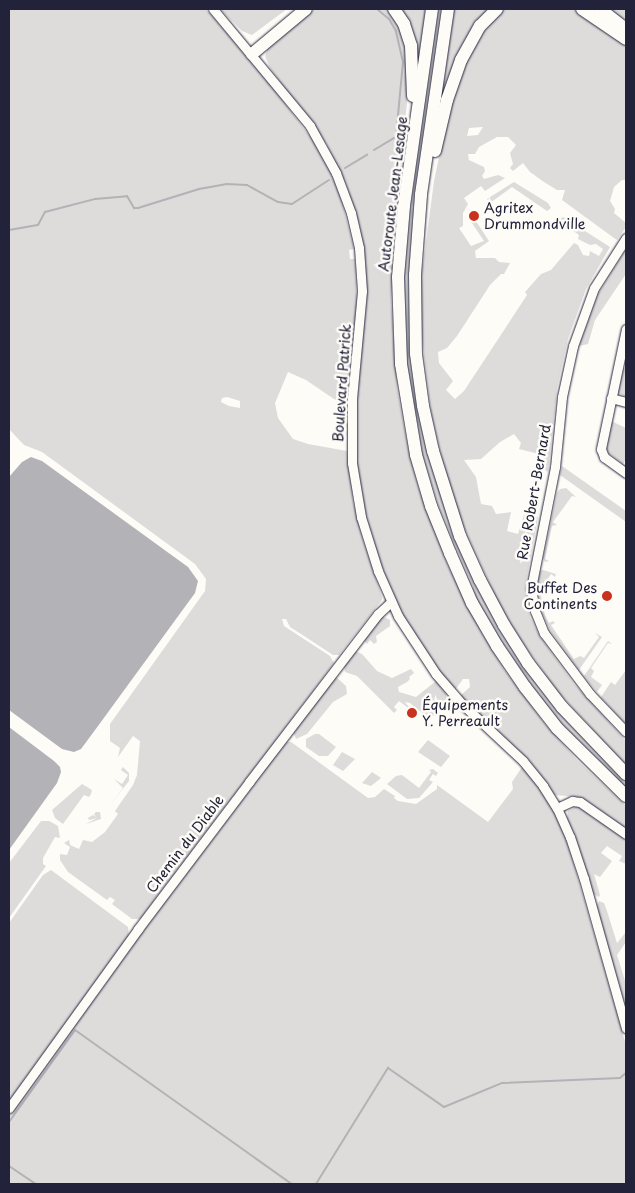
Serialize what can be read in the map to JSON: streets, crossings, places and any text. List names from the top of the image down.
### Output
{
  "streets": {
    "highway": ["Autoroute Jean-Lesage"],
    "street": ["Boulevard Patrick", "Rue Robert-Bernard", "Chemin du Diable"]
  },
  "crossings": [
    ["Boulevard Patrick", "Chemin du Diable"]
  ],
  "places": ["Agritex Drummondville", "Buffet Des Continents", "Équipements Y. Perreault"]
}
